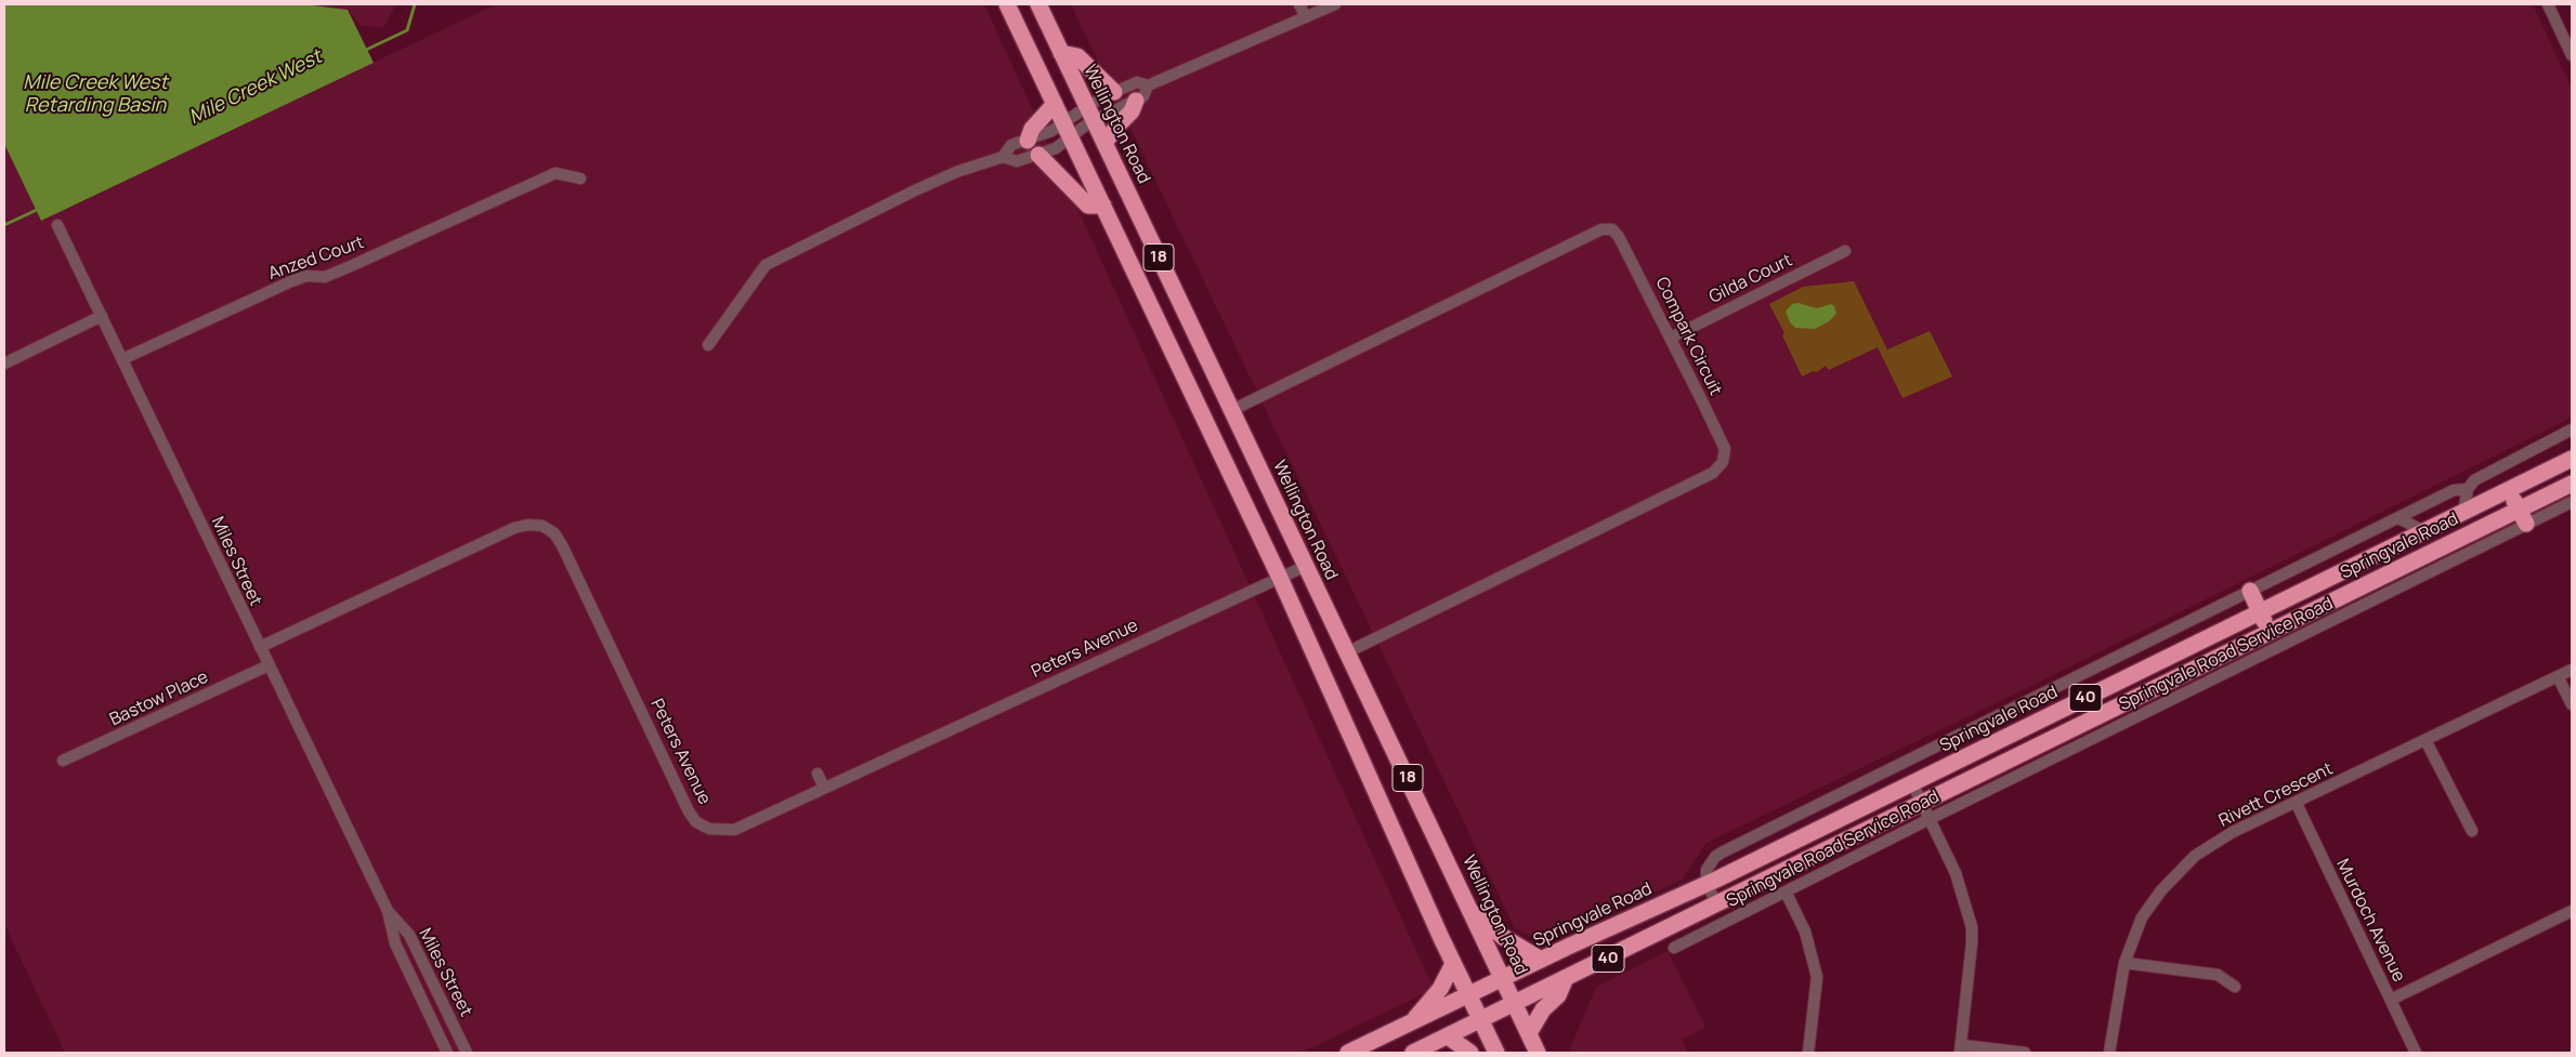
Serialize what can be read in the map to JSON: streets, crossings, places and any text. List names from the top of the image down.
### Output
{
  "streets": {
    "highway": [
      "Wellington Road",
      "18",
      "Springvale Road",
      "40"
    ],
    "street": [
      "Anzed Court",
      "Gilda Court",
      "Compark Circuit",
      "Miles Street",
      "Peters Avenue",
      "Springvale Road Service Road",
      "Bastow Place",
      "Rivett Crescent",
      "Murdoch Avenue"
    ]
  },
  "crossings": [
    ["Wellington Road", "Compark Circuit"],
    ["Wellington Road", "Springvale Road"],
    ["Wellington Road", "Peters Avenue"],
    ["18", "Springvale Road"],
    ["18", "Peters Avenue"],
    ["Anzed Court", "Miles Street"],
    ["Gilda Court", "Compark Circuit"],
    ["Springvale Road", "Springvale Road Service Road"],
    ["Miles Street", "Peters Avenue"],
    ["Miles Street", "Bastow Place"],
    ["Rivett Crescent", "Murdoch Avenue"]
  ],
  "water": ["Mile Creek West Retarding Basin", "Mile Creek West"]
}
